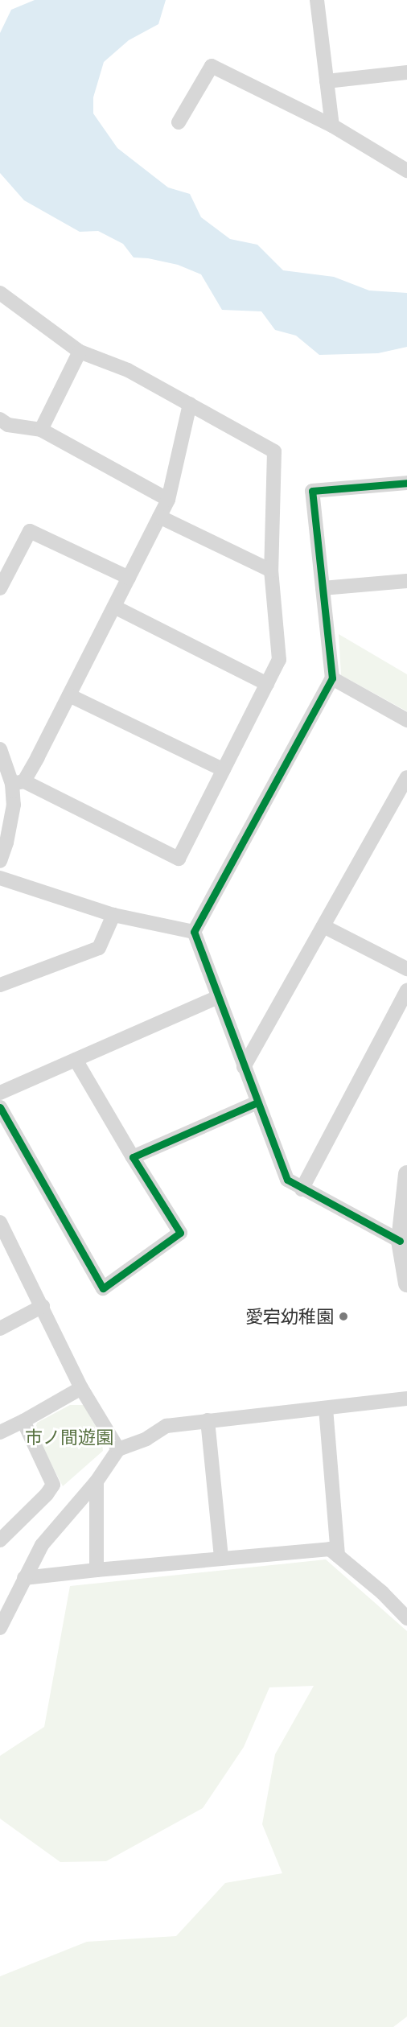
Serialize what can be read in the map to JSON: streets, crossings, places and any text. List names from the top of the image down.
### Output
{
  "parks": ["市ノ間遊園"],
  "places": ["愛宕幼稚園"]
}
